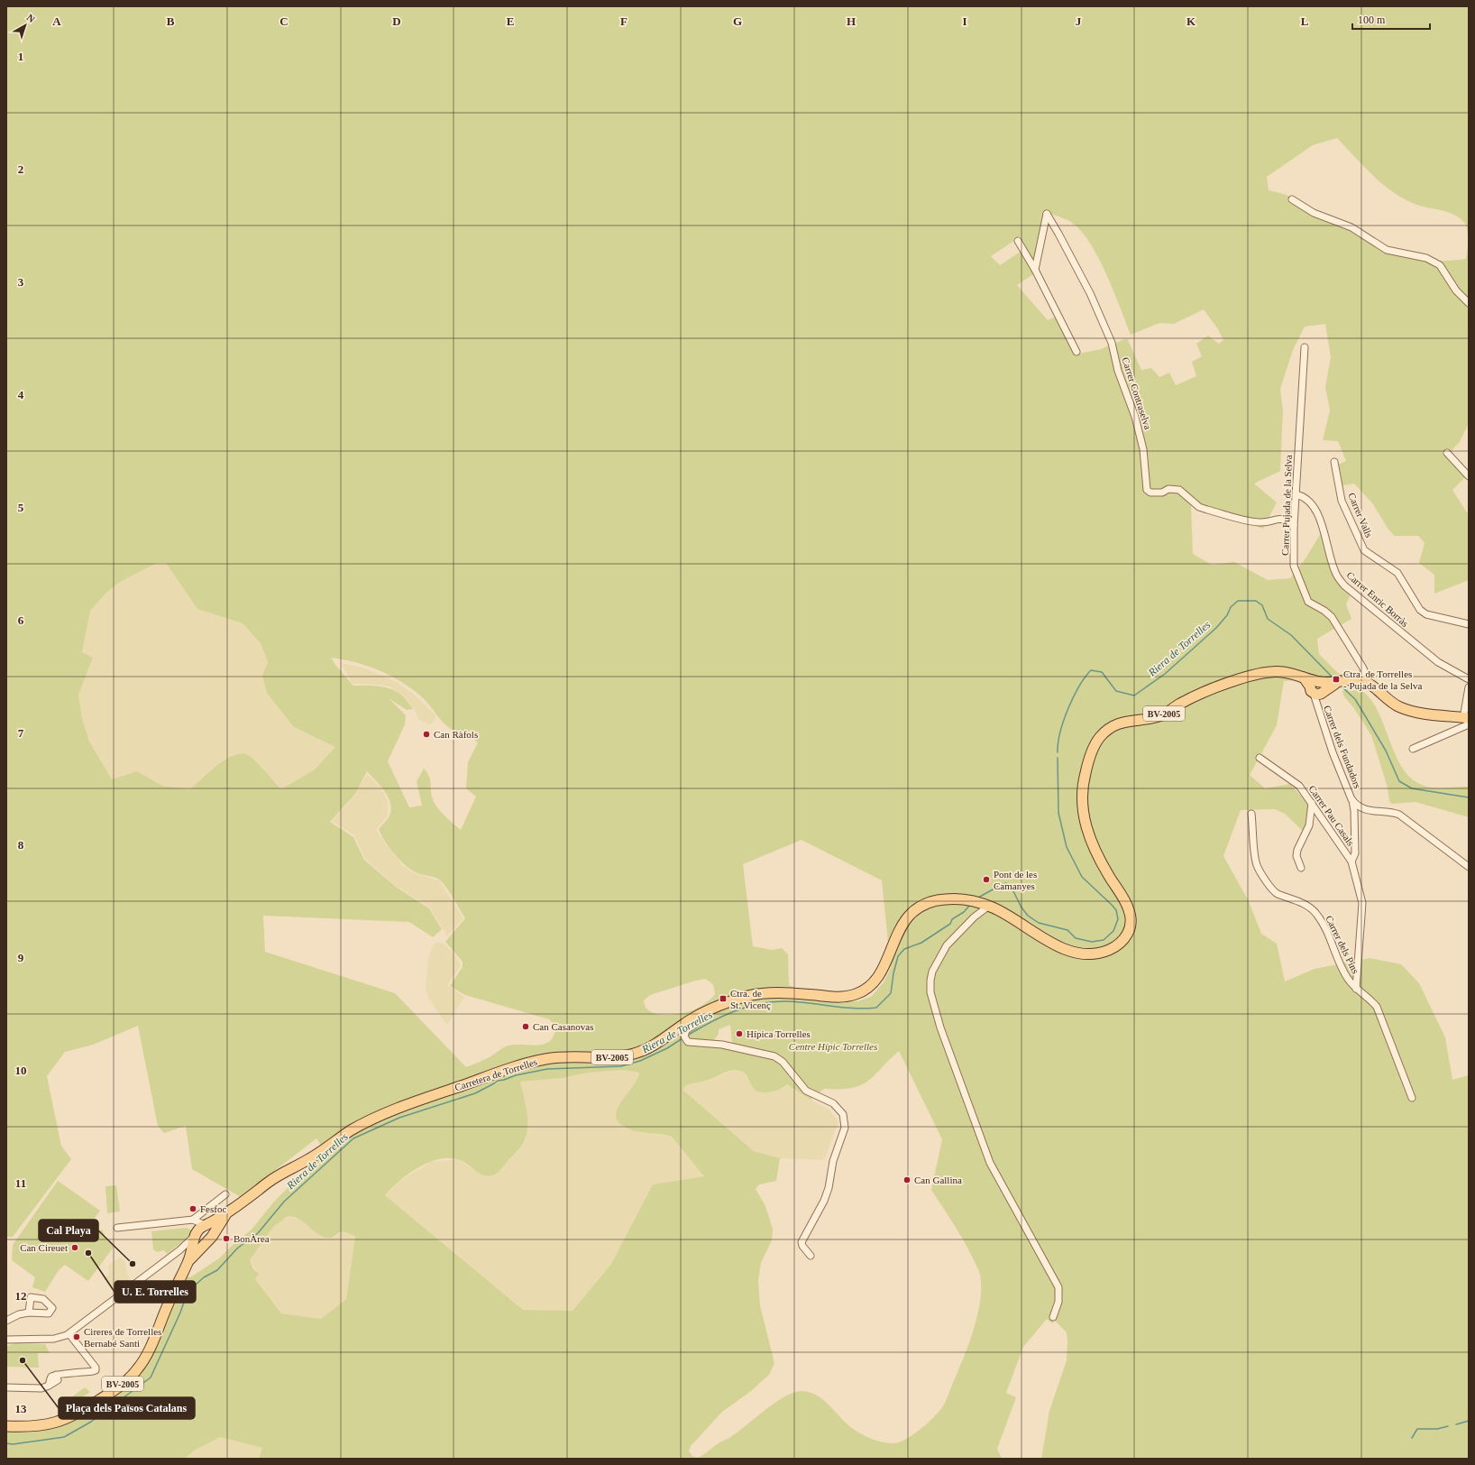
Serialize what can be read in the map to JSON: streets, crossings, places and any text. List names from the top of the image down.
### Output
{
  "streets": {
    "main road": ["BV-2005", "Carretera de Torrelles"],
    "street": [
      "Carrer Contraselva",
      "Carrer Pujada de la Selva",
      "Carrer Valls",
      "Carrer Enric Borràs",
      "Carrer dels Fundadors",
      "Carrer Pau Casals",
      "Carrer dels Pins"
    ]
  },
  "crossings": [
    ["Carrer Contraselva", "Carrer Pujada de la Selva"],
    ["Carrer Pujada de la Selva", "Carrer Enric Borràs"],
    ["Carrer Pujada de la Selva", "BV-2005"],
    ["BV-2005", "Carrer dels Fundadors"],
    ["BV-2005", "Carretera de Torrelles"],
    ["Carrer dels Fundadors", "Carretera de Torrelles"]
  ],
  "water": ["Riera de Torrelles"],
  "parks": ["Centre Hípic Torrelles"],
  "places": {
    "transit": ["Ctra. de Torrelles - Pujada de la Selva", "Ctra. de St. Vicenç"],
    "other": [
      "Can Ràfols",
      "Pont de les Camanyes",
      "Can Casanovas",
      "Hípica Torrelles",
      "Can Gallina",
      "Fesfoc",
      "BonÀrea",
      "Can Cireuet",
      "U. E. Torrelles",
      "Cal Playa",
      "Cireres de Torrelles Bernabé Santi",
      "Plaça dels Països Catalans"
    ]
  },
  "scale_bar": "100 m",
  "north": "top right",
  "grid": {
    "columns": [
      "A",
      "B",
      "C",
      "D",
      "E",
      "F",
      "G",
      "H",
      "I",
      "J",
      "K",
      "L"
    ],
    "rows": [
      "1",
      "2",
      "3",
      "4",
      "5",
      "6",
      "7",
      "8",
      "9",
      "10",
      "11",
      "12",
      "13"
    ]
  }
}
